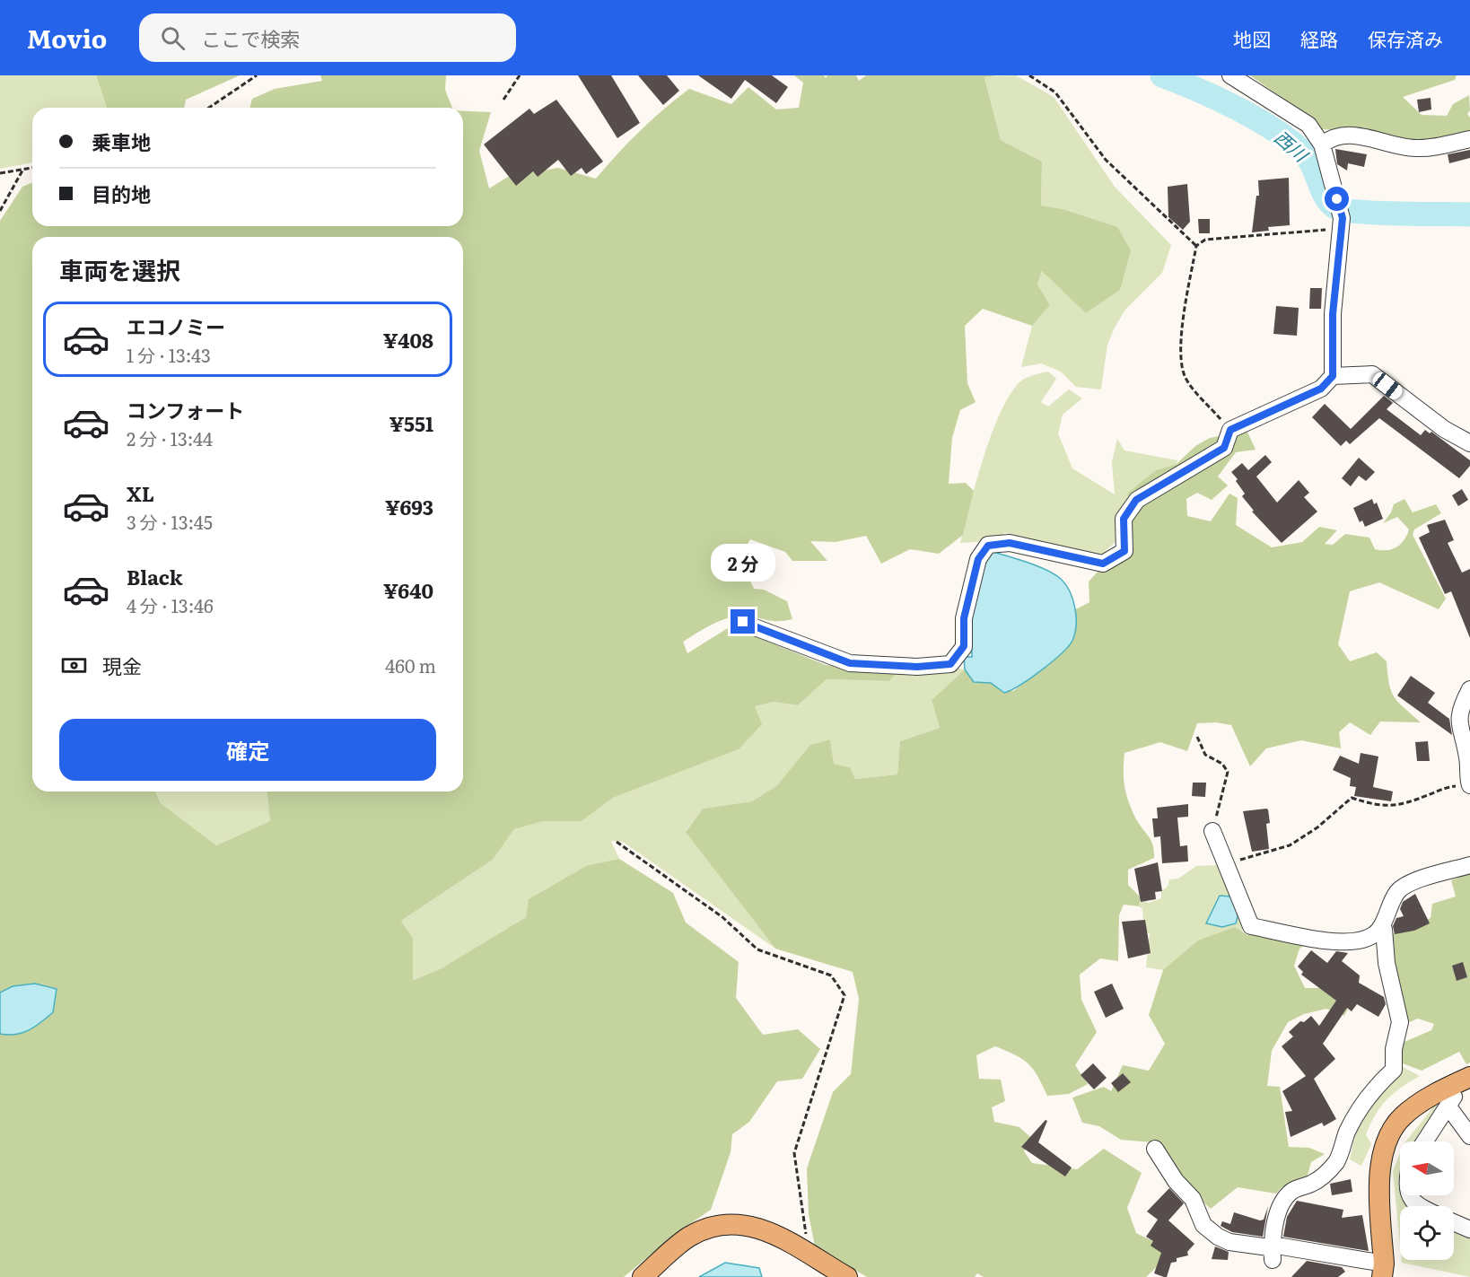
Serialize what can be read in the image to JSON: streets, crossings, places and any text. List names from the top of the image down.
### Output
{
  "water": ["西川"],
  "north": "left",
  "page": {
    "header": "Movio",
    "search": "ここで検索",
    "nav": ["地図", "経路", "保存済み"],
    "banner": ["乗車地", "目的地"],
    "heading": "車両を選択",
    "list": [
      {
        "name": "エコノミー",
        "note": "1 分 · 13:43",
        "value": "¥408"
      },
      {
        "name": "コンフォート",
        "note": "2 分 · 13:44",
        "value": "¥551"
      },
      {
        "name": "XL",
        "note": "3 分 · 13:45",
        "value": "¥693"
      },
      {
        "name": "Black",
        "note": "4 分 · 13:46",
        "value": "¥640"
      }
    ],
    "bubble": "2 分",
    "pay": ["現金", "460 m"],
    "buttons": "確定"
  }
}
